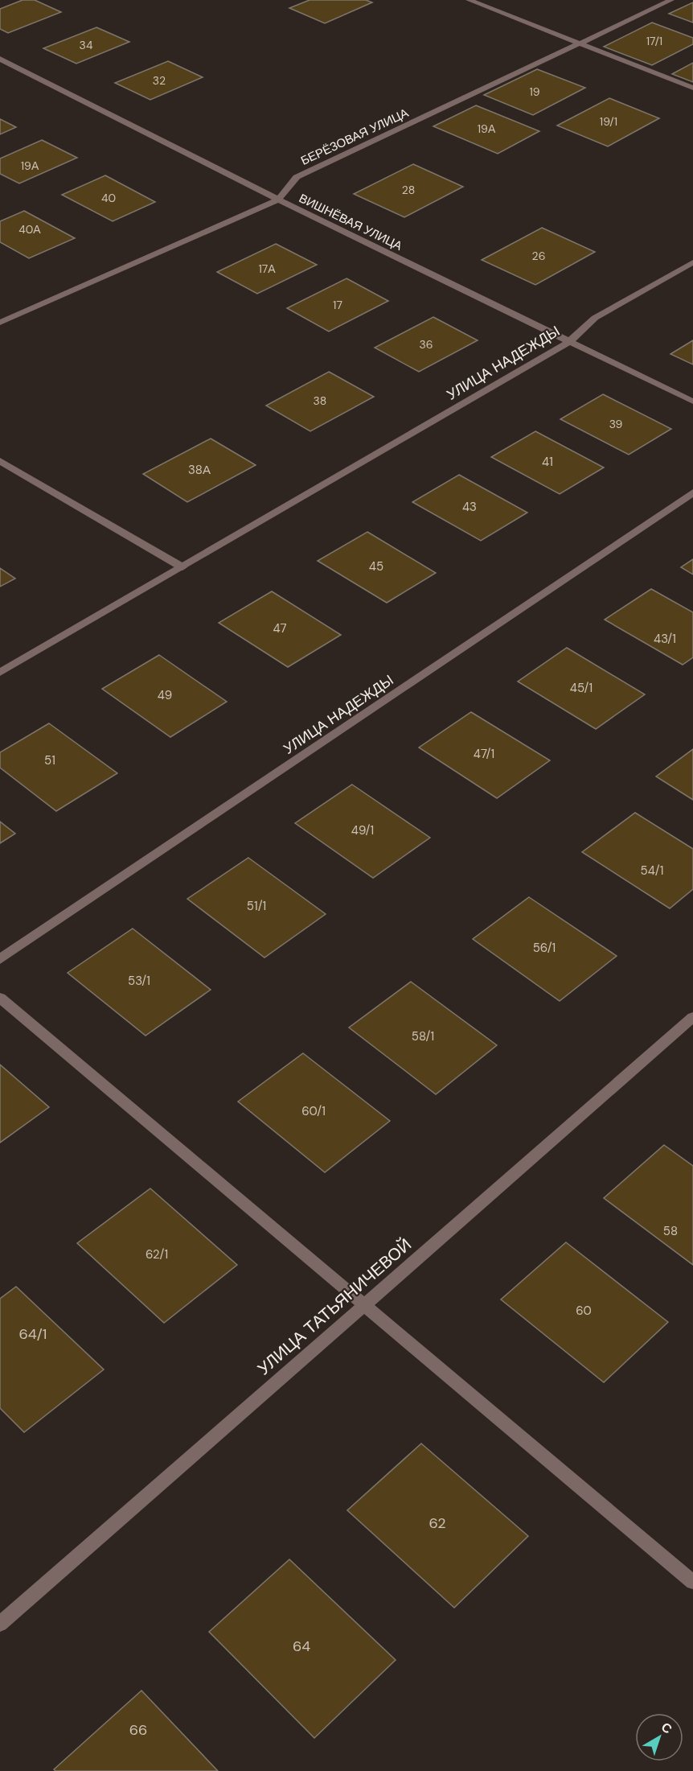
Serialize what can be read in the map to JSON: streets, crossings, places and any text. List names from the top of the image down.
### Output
{
  "streets": {
    "street": [
      "БЕРЁЗОВАЯ УЛИЦА",
      "ВИШНЁВАЯ УЛИЦА",
      "УЛИЦА НАДЕЖДЫ",
      "УЛИЦА ТАТЬЯНИЧЕВОЙ"
    ]
  },
  "crossings": [
    ["БЕРЁЗОВАЯ УЛИЦА", "ВИШНЁВАЯ УЛИЦА"],
    ["ВИШНЁВАЯ УЛИЦА", "УЛИЦА НАДЕЖДЫ"]
  ],
  "house_numbers": [
    "17/1",
    "34",
    "32",
    "19",
    "19/1",
    "19А",
    "19А",
    "28",
    "40",
    "40А",
    "26",
    "17А",
    "17",
    "36",
    "38",
    "39",
    "41",
    "38А",
    "43",
    "45",
    "47",
    "43/1",
    "45/1",
    "49",
    "47/1",
    "51",
    "49/1",
    "54/1",
    "51/1",
    "56/1",
    "53/1",
    "58/1",
    "60/1",
    "58",
    "62/1",
    "60",
    "64/1",
    "62",
    "64",
    "66"
  ],
  "north": "top right"
}
